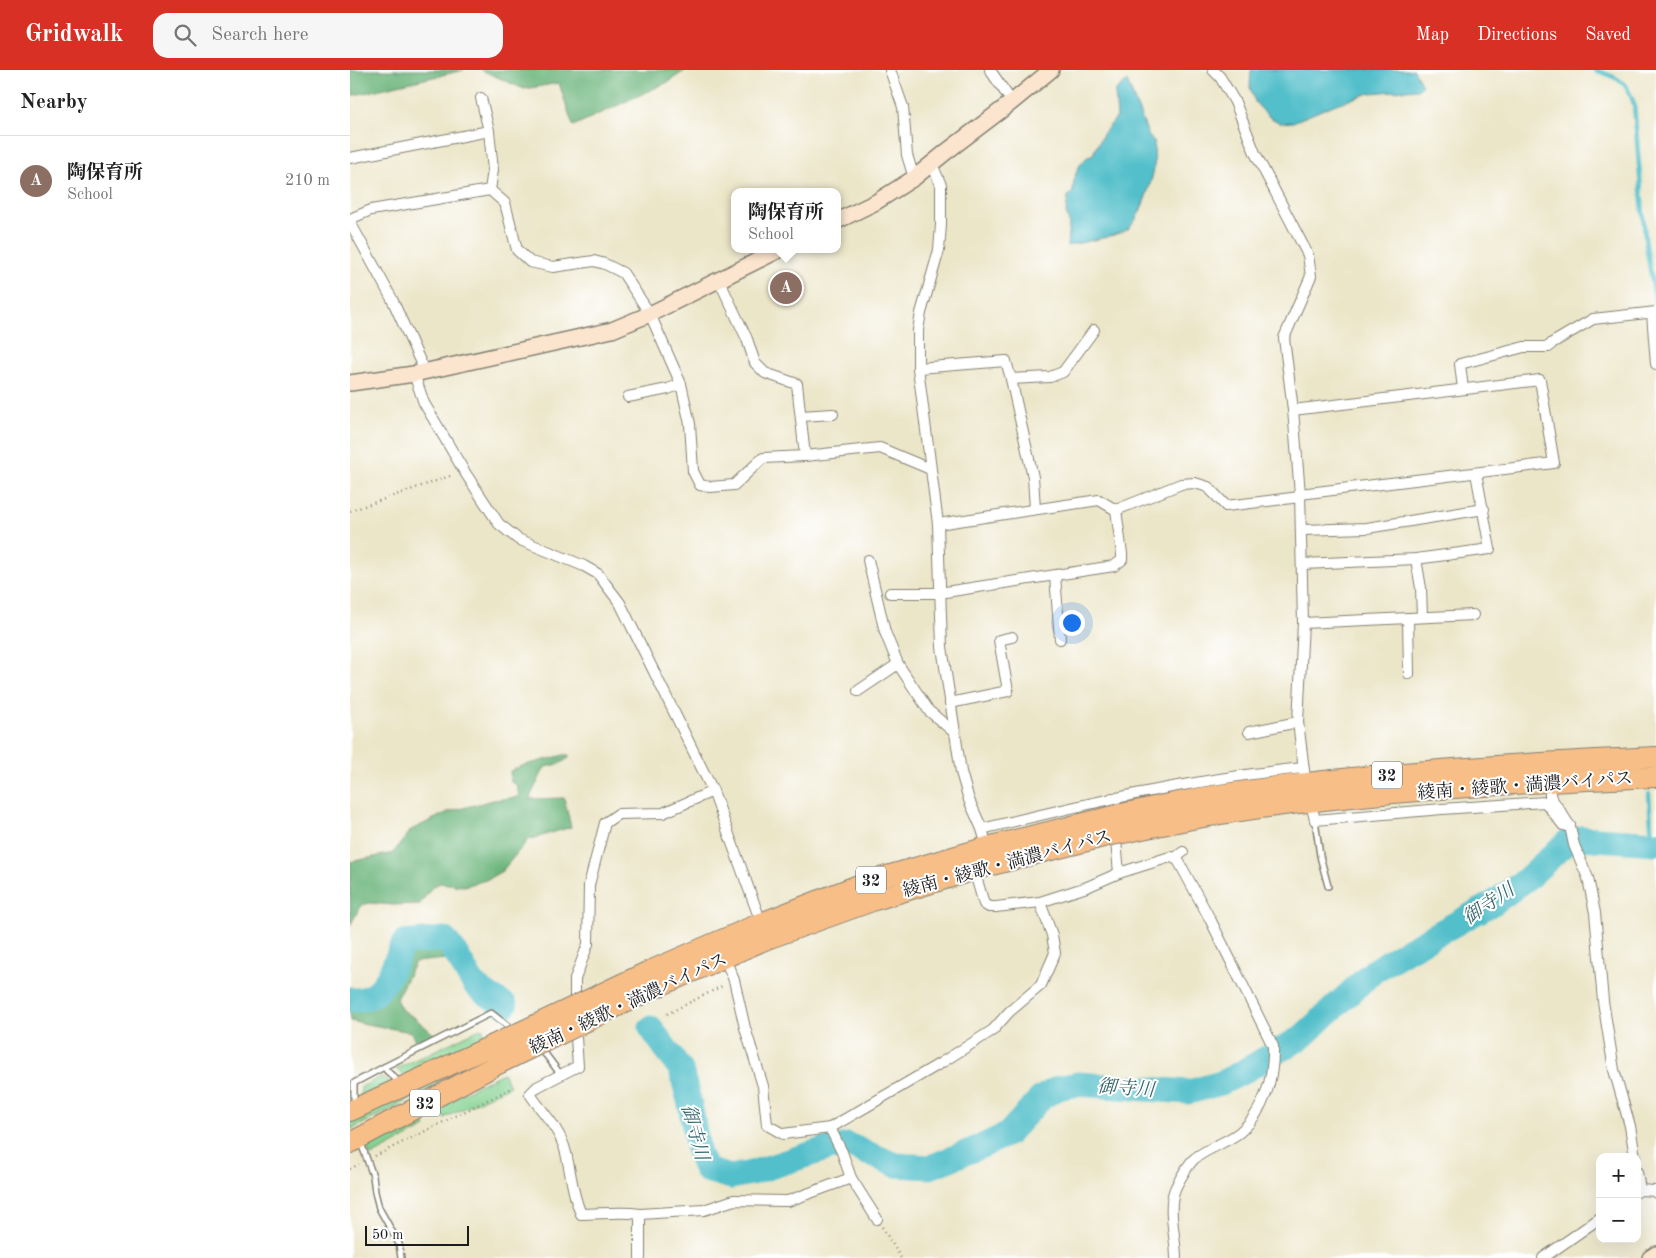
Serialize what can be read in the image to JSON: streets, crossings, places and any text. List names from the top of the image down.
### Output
{
  "streets": {
    "highway": ["32", "綾南・綾歌・満濃バイパス"]
  },
  "water": ["御寺川"],
  "scale_bar": "50 m",
  "page": {
    "header": "Gridwalk",
    "search": "Search here",
    "nav": ["Map", "Directions", "Saved"],
    "heading": "Nearby",
    "list": [
      {
        "mark": "A",
        "name": "陶保育所",
        "note": "School",
        "value": "210 m"
      }
    ],
    "popup": ["陶保育所", "School"],
    "pins": "A",
    "map_buttons": ["+", "−"],
    "scale": "50 m"
  }
}
